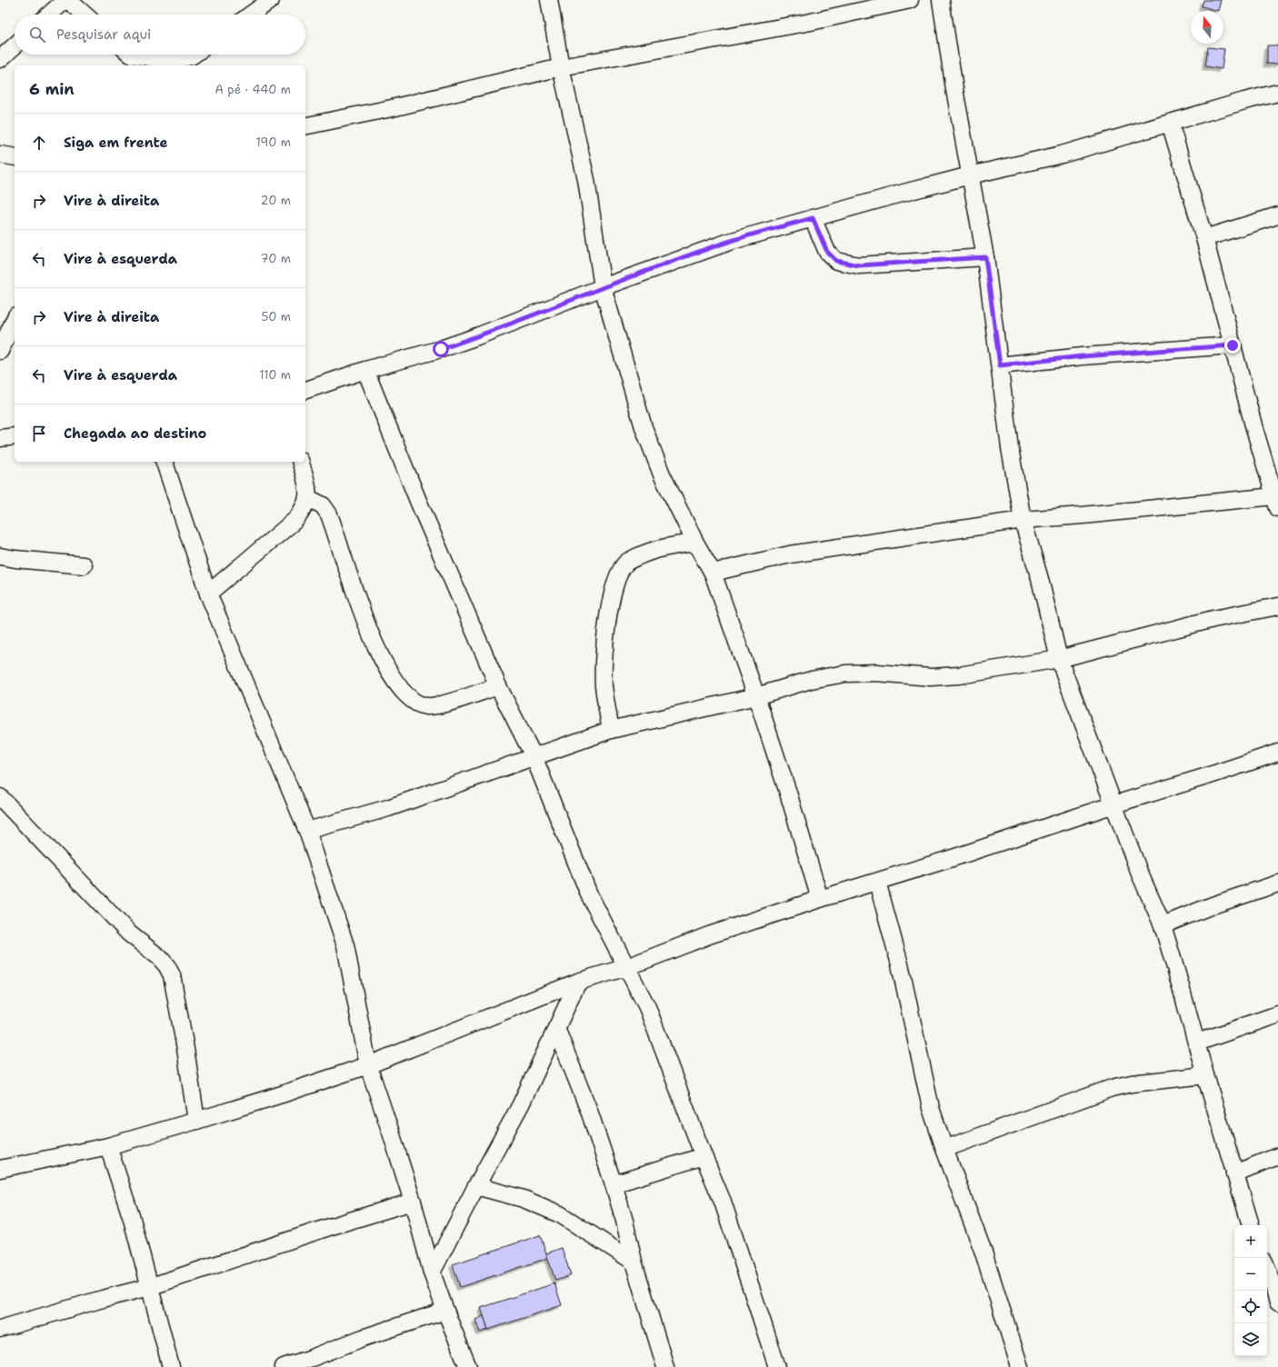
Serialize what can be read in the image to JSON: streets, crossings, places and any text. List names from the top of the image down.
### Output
{
  "north": "top",
  "page": {
    "search": "Pesquisar aqui",
    "heading": ["6 min", "A pé · 440 m"],
    "list": [
      ["Siga em frente", "190 m"],
      ["Vire à direita", "20 m"],
      ["Vire à esquerda", "70 m"],
      ["Vire à direita", "50 m"],
      ["Vire à esquerda", "110 m"],
      "Chegada ao destino"
    ],
    "map_buttons": ["+", "−"]
  }
}
